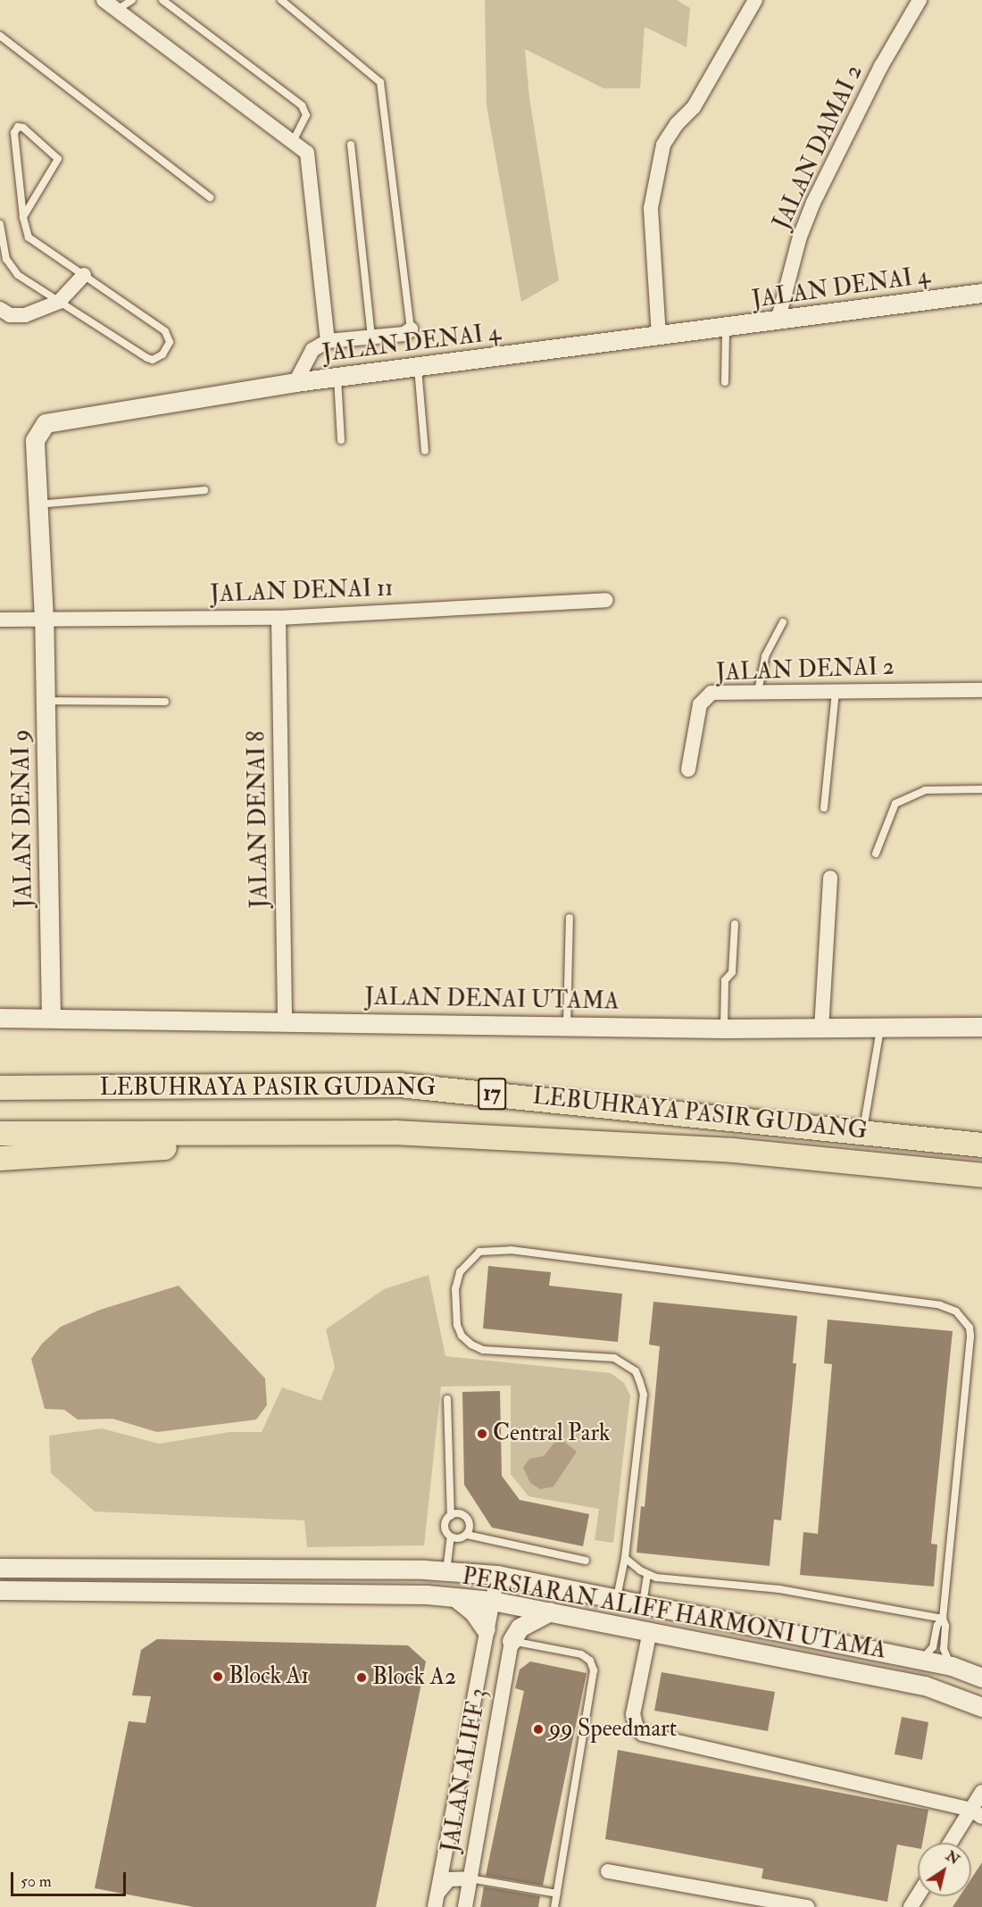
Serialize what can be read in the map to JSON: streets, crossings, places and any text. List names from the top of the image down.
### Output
{
  "streets": {
    "highway": ["LEBUHRAYA PASIR GUDANG", "17"],
    "street": [
      "JALAN DAMAI 2",
      "JALAN DENAI 4",
      "JALAN DENAI 11",
      "JALAN DENAI 2",
      "JALAN DENAI 9",
      "JALAN DENAI 8",
      "JALAN DENAI UTAMA",
      "PERSIARAN ALIFF HARMONI UTAMA",
      "JALAN ALIFF 3"
    ]
  },
  "crossings": [
    ["JALAN DAMAI 2", "JALAN DENAI 4"],
    ["JALAN DENAI 4", "JALAN DENAI 11"],
    ["JALAN DENAI 4", "JALAN DENAI 9"],
    ["JALAN DENAI 11", "JALAN DENAI 9"],
    ["JALAN DENAI 11", "JALAN DENAI 8"],
    ["JALAN DENAI 9", "JALAN DENAI UTAMA"],
    ["JALAN DENAI 8", "JALAN DENAI UTAMA"]
  ],
  "places": [
    "Central Park",
    "Block A1",
    "Block A2",
    "99 Speedmart"
  ],
  "scale_bar": "50 m",
  "north": "top right"
}
